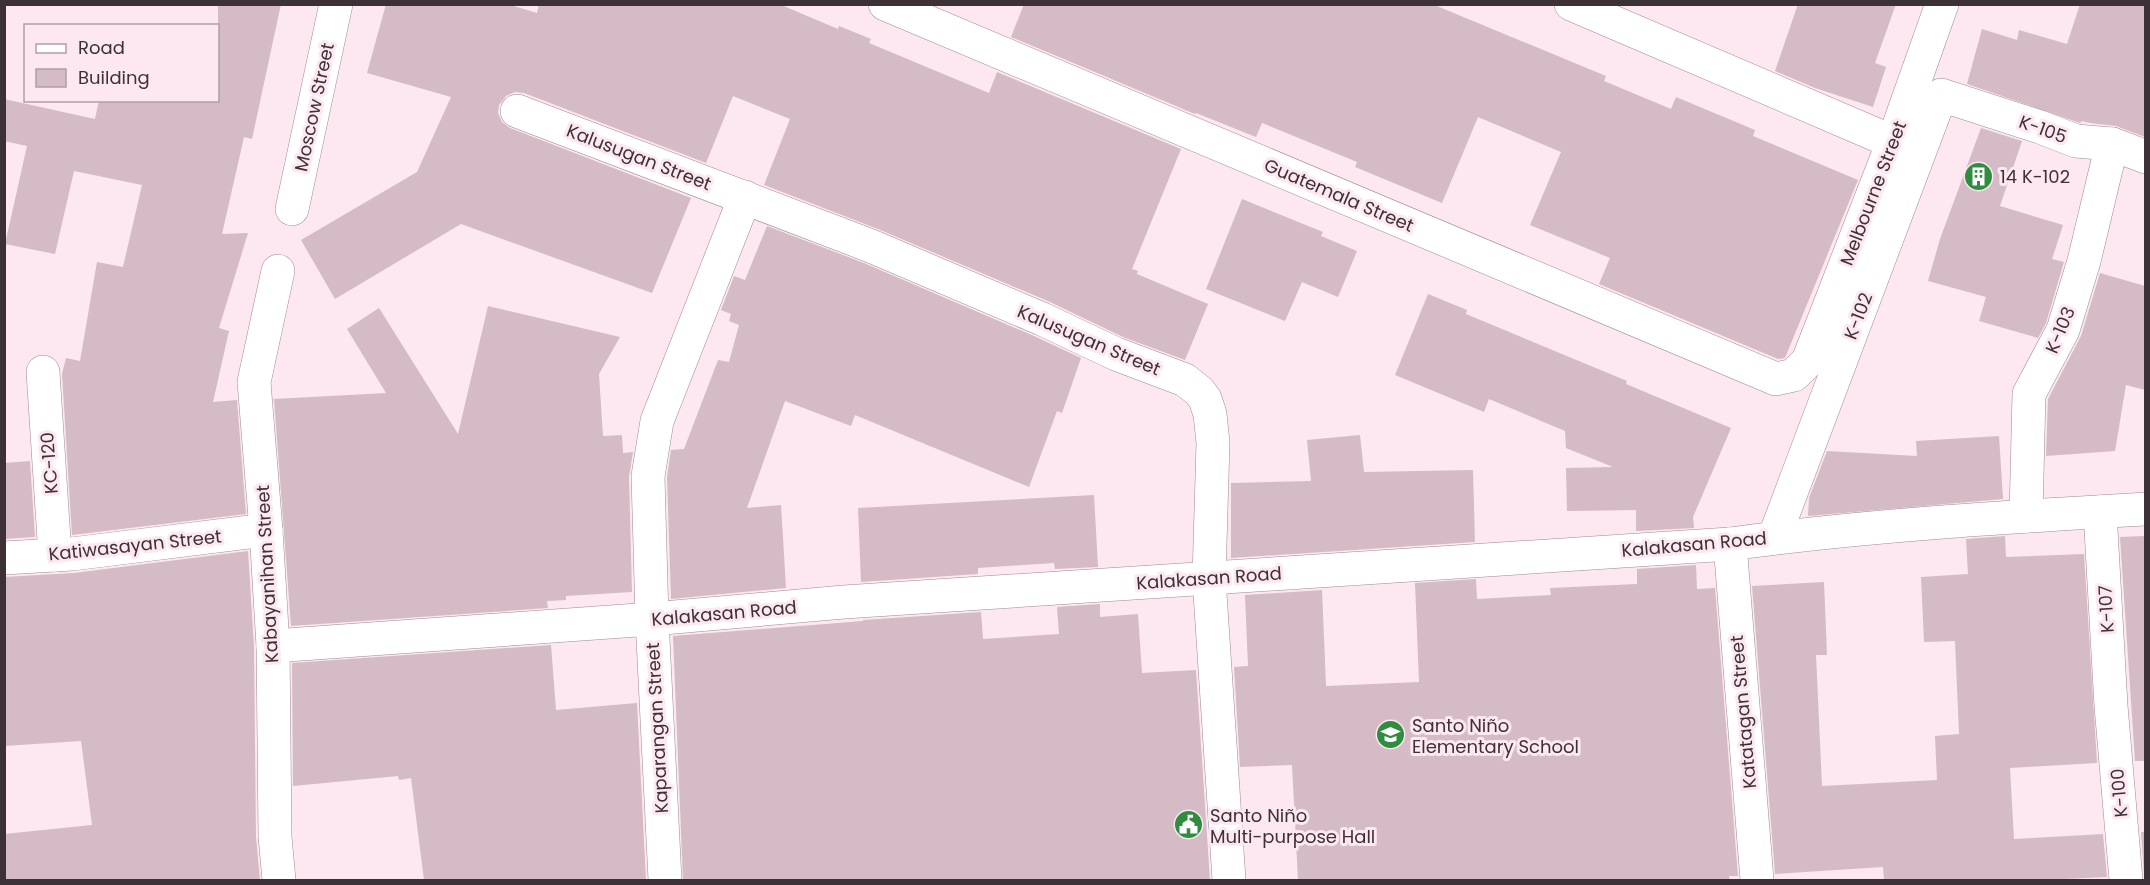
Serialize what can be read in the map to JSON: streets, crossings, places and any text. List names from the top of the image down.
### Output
{
  "streets": {
    "street": [
      "Moscow Street",
      "K-105",
      "Kalusugan Street",
      "Melbourne Street",
      "Guatemala Street",
      "K-102",
      "K-103",
      "KC-120",
      "Kalakasan Road",
      "Katiwasayan Street",
      "Kabayanihan Street",
      "K-107",
      "Katatagan Street",
      "Kaparangan Street",
      "K-100"
    ]
  },
  "crossings": [
    ["K-105", "K-102"],
    ["K-105", "K-103"],
    ["Kalusugan Street", "Kalakasan Road"],
    ["Kalusugan Street", "Kaparangan Street"],
    ["Melbourne Street", "Guatemala Street"],
    ["K-102", "Kalakasan Road"],
    ["K-103", "Kalakasan Road"],
    ["KC-120", "Katiwasayan Street"],
    ["Kalakasan Road", "Kabayanihan Street"],
    ["Kalakasan Road", "K-107"],
    ["Kalakasan Road", "Katatagan Street"],
    ["Kalakasan Road", "Kaparangan Street"],
    ["Katiwasayan Street", "Kabayanihan Street"],
    ["K-107", "K-100"]
  ],
  "places": {
    "building": ["14 K-102"],
    "school or university": ["Santo Niño Elementary School"],
    "public building": ["Santo Niño Multi-purpose Hall"]
  },
  "legend": ["Road", "Building"]
}
